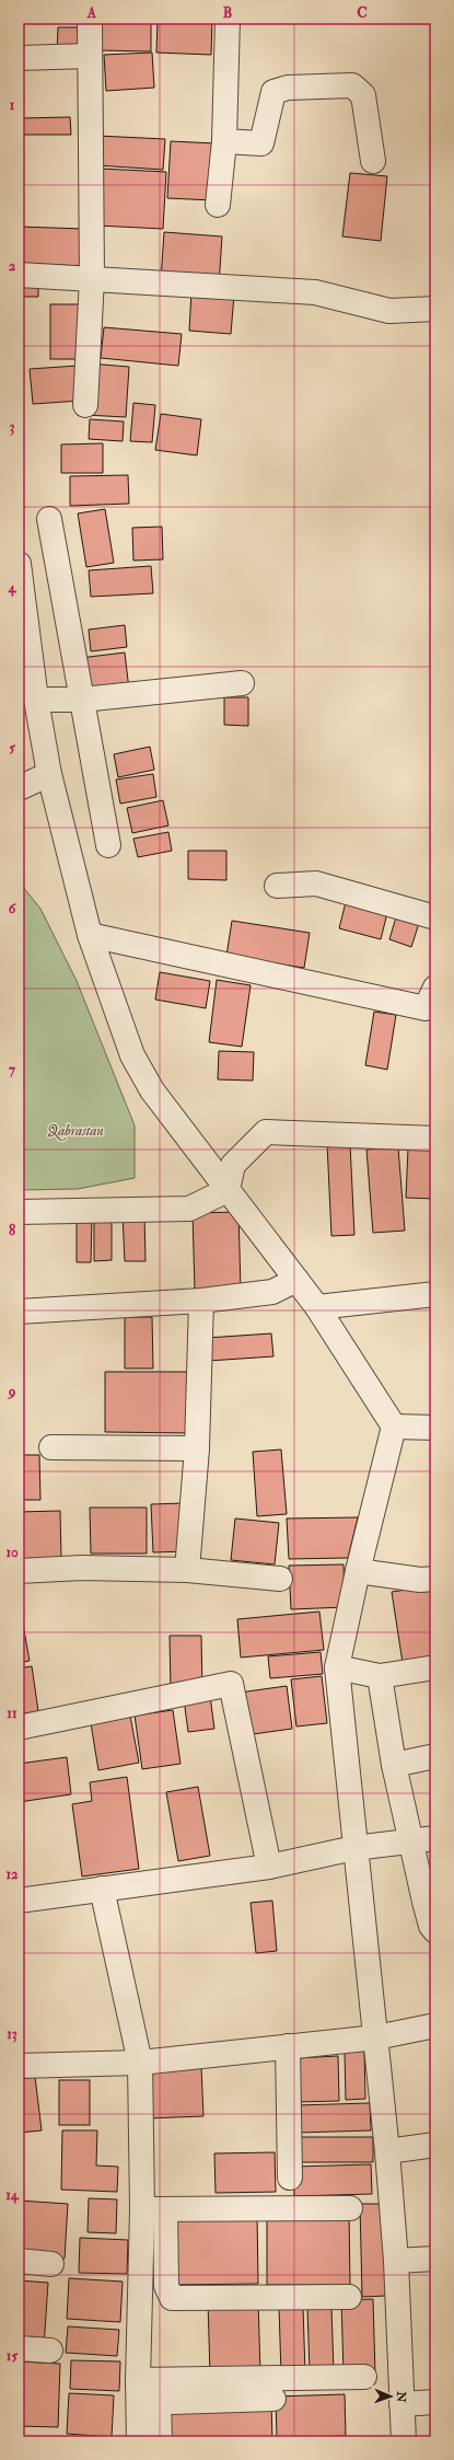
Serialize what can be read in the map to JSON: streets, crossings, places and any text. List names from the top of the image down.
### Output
{
  "parks": ["Qabrastan"],
  "north": "right",
  "grid": {
    "columns": ["A", "B", "C"],
    "rows": [
      "1",
      "2",
      "3",
      "4",
      "5",
      "6",
      "7",
      "8",
      "9",
      "10",
      "11",
      "12",
      "13",
      "14",
      "15"
    ]
  }
}
